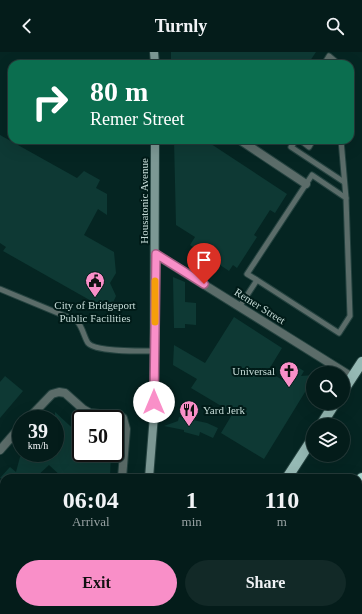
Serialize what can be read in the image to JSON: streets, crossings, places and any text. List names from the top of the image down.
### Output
{
  "streets": {
    "main road": ["Housatonic Avenue"],
    "street": ["Remer Street"]
  },
  "crossings": [
    ["Housatonic Avenue", "Remer Street"]
  ],
  "places": {
    "public building": ["City of Bridgeport Public Facilities"],
    "church": ["Universal"],
    "restaurant": ["Yard Jerk"]
  },
  "page": {
    "header": "Turnly",
    "turn": ["80 m", "Remer Street"],
    "speed": "39 km/h",
    "limit": "50",
    "eta": [
      "06:04",
      "Arrival",
      "1",
      "min",
      "110",
      "m"
    ],
    "buttons": ["Exit", "Share"]
  }
}
